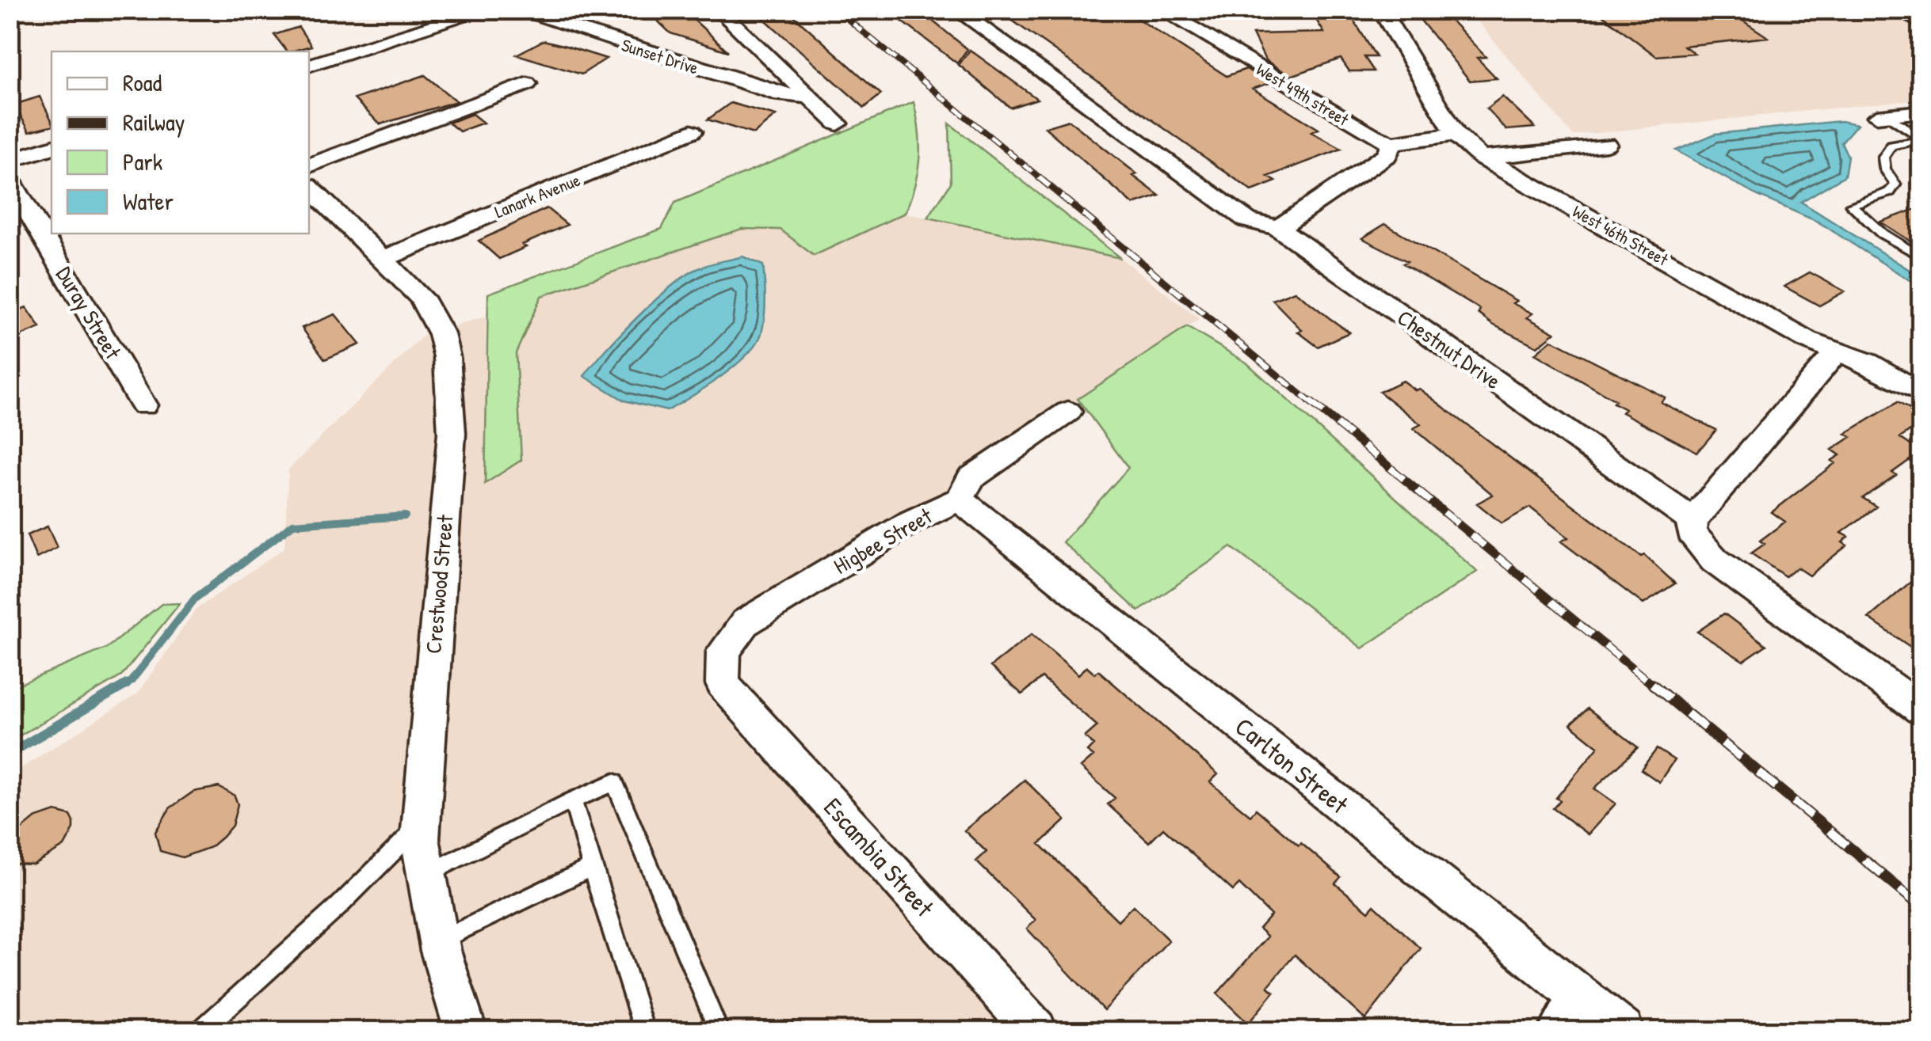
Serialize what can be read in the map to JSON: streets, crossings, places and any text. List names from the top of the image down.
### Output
{
  "streets": {
    "street": [
      "Sunset Drive",
      "West 49th street",
      "Lanark Avenue",
      "West 46th Street",
      "Duray Street",
      "Chestnut Drive",
      "Higbee Street",
      "Crestwood Street",
      "Carlton Street",
      "Escambia Street"
    ]
  },
  "crossings": [
    ["Lanark Avenue", "Crestwood Street"],
    ["Higbee Street", "Carlton Street"],
    ["Higbee Street", "Escambia Street"]
  ],
  "legend": [
    "Road",
    "Railway",
    "Park",
    "Water"
  ]
}
